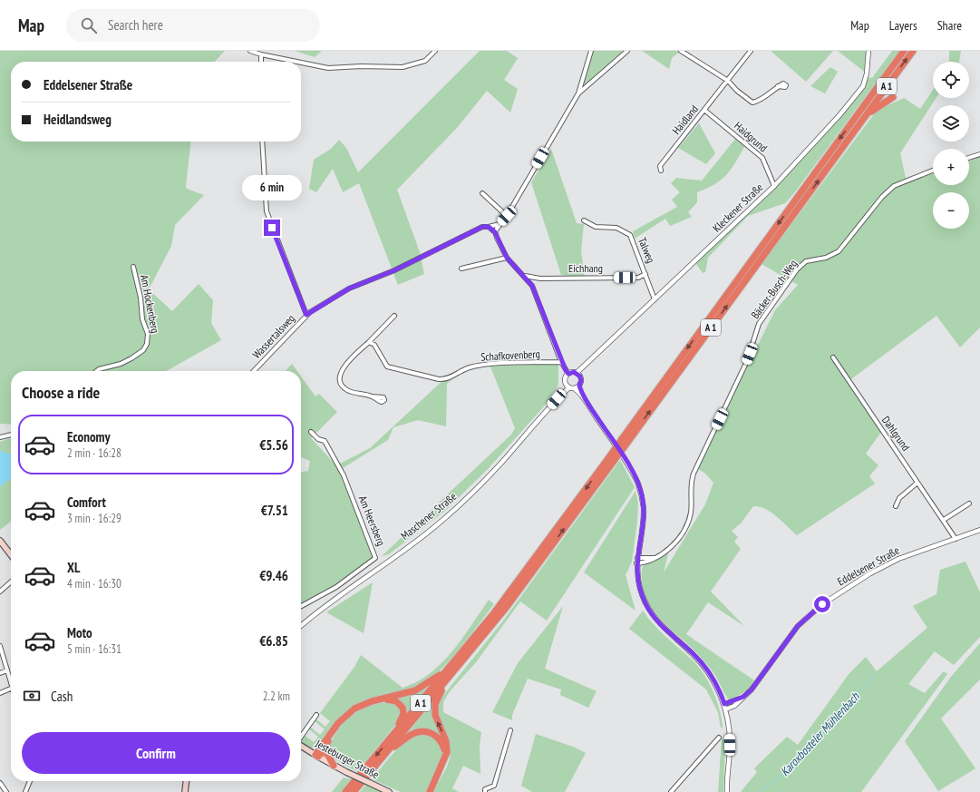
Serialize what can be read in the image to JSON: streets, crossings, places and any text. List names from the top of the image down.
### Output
{
  "streets": {
    "highway": ["A 1"],
    "main road": ["Jesteburger Straße"],
    "street": [
      "Haidland",
      "Haidgrund",
      "Kleckener Straße",
      "Talweg",
      "Eichhang",
      "Bäcker-Busch-Weg",
      "Am Hockenberg",
      "Wassertalsweg",
      "Schafkovenberg",
      "Dahlgrund",
      "Maschener Straße",
      "Am Heersberg",
      "Eddelsener Straße"
    ]
  },
  "crossings": [
    ["Haidland", "Haidgrund"],
    ["Haidgrund", "Kleckener Straße"],
    ["Kleckener Straße", "Talweg"],
    ["Kleckener Straße", "Maschener Straße"],
    ["Talweg", "Eichhang"],
    ["Dahlgrund", "Eddelsener Straße"]
  ],
  "water": ["Karoxbosteler Mühlenbach"],
  "page": {
    "header": "Map",
    "search": "Search here",
    "nav": ["Map", "Layers", "Share"],
    "map_buttons": ["+", "−"],
    "banner": ["Eddelsener Straße", "Heidlandsweg"],
    "bubble": "6 min",
    "heading": "Choose a ride",
    "list": [
      {
        "name": "Economy",
        "note": "2 min · 16:28",
        "value": "€5.56"
      },
      {
        "name": "Comfort",
        "note": "3 min · 16:29",
        "value": "€7.51"
      },
      {
        "name": "XL",
        "note": "4 min · 16:30",
        "value": "€9.46"
      },
      {
        "name": "Moto",
        "note": "5 min · 16:31",
        "value": "€6.85"
      }
    ],
    "pay": ["Cash", "2.2 km"],
    "buttons": "Confirm"
  }
}
